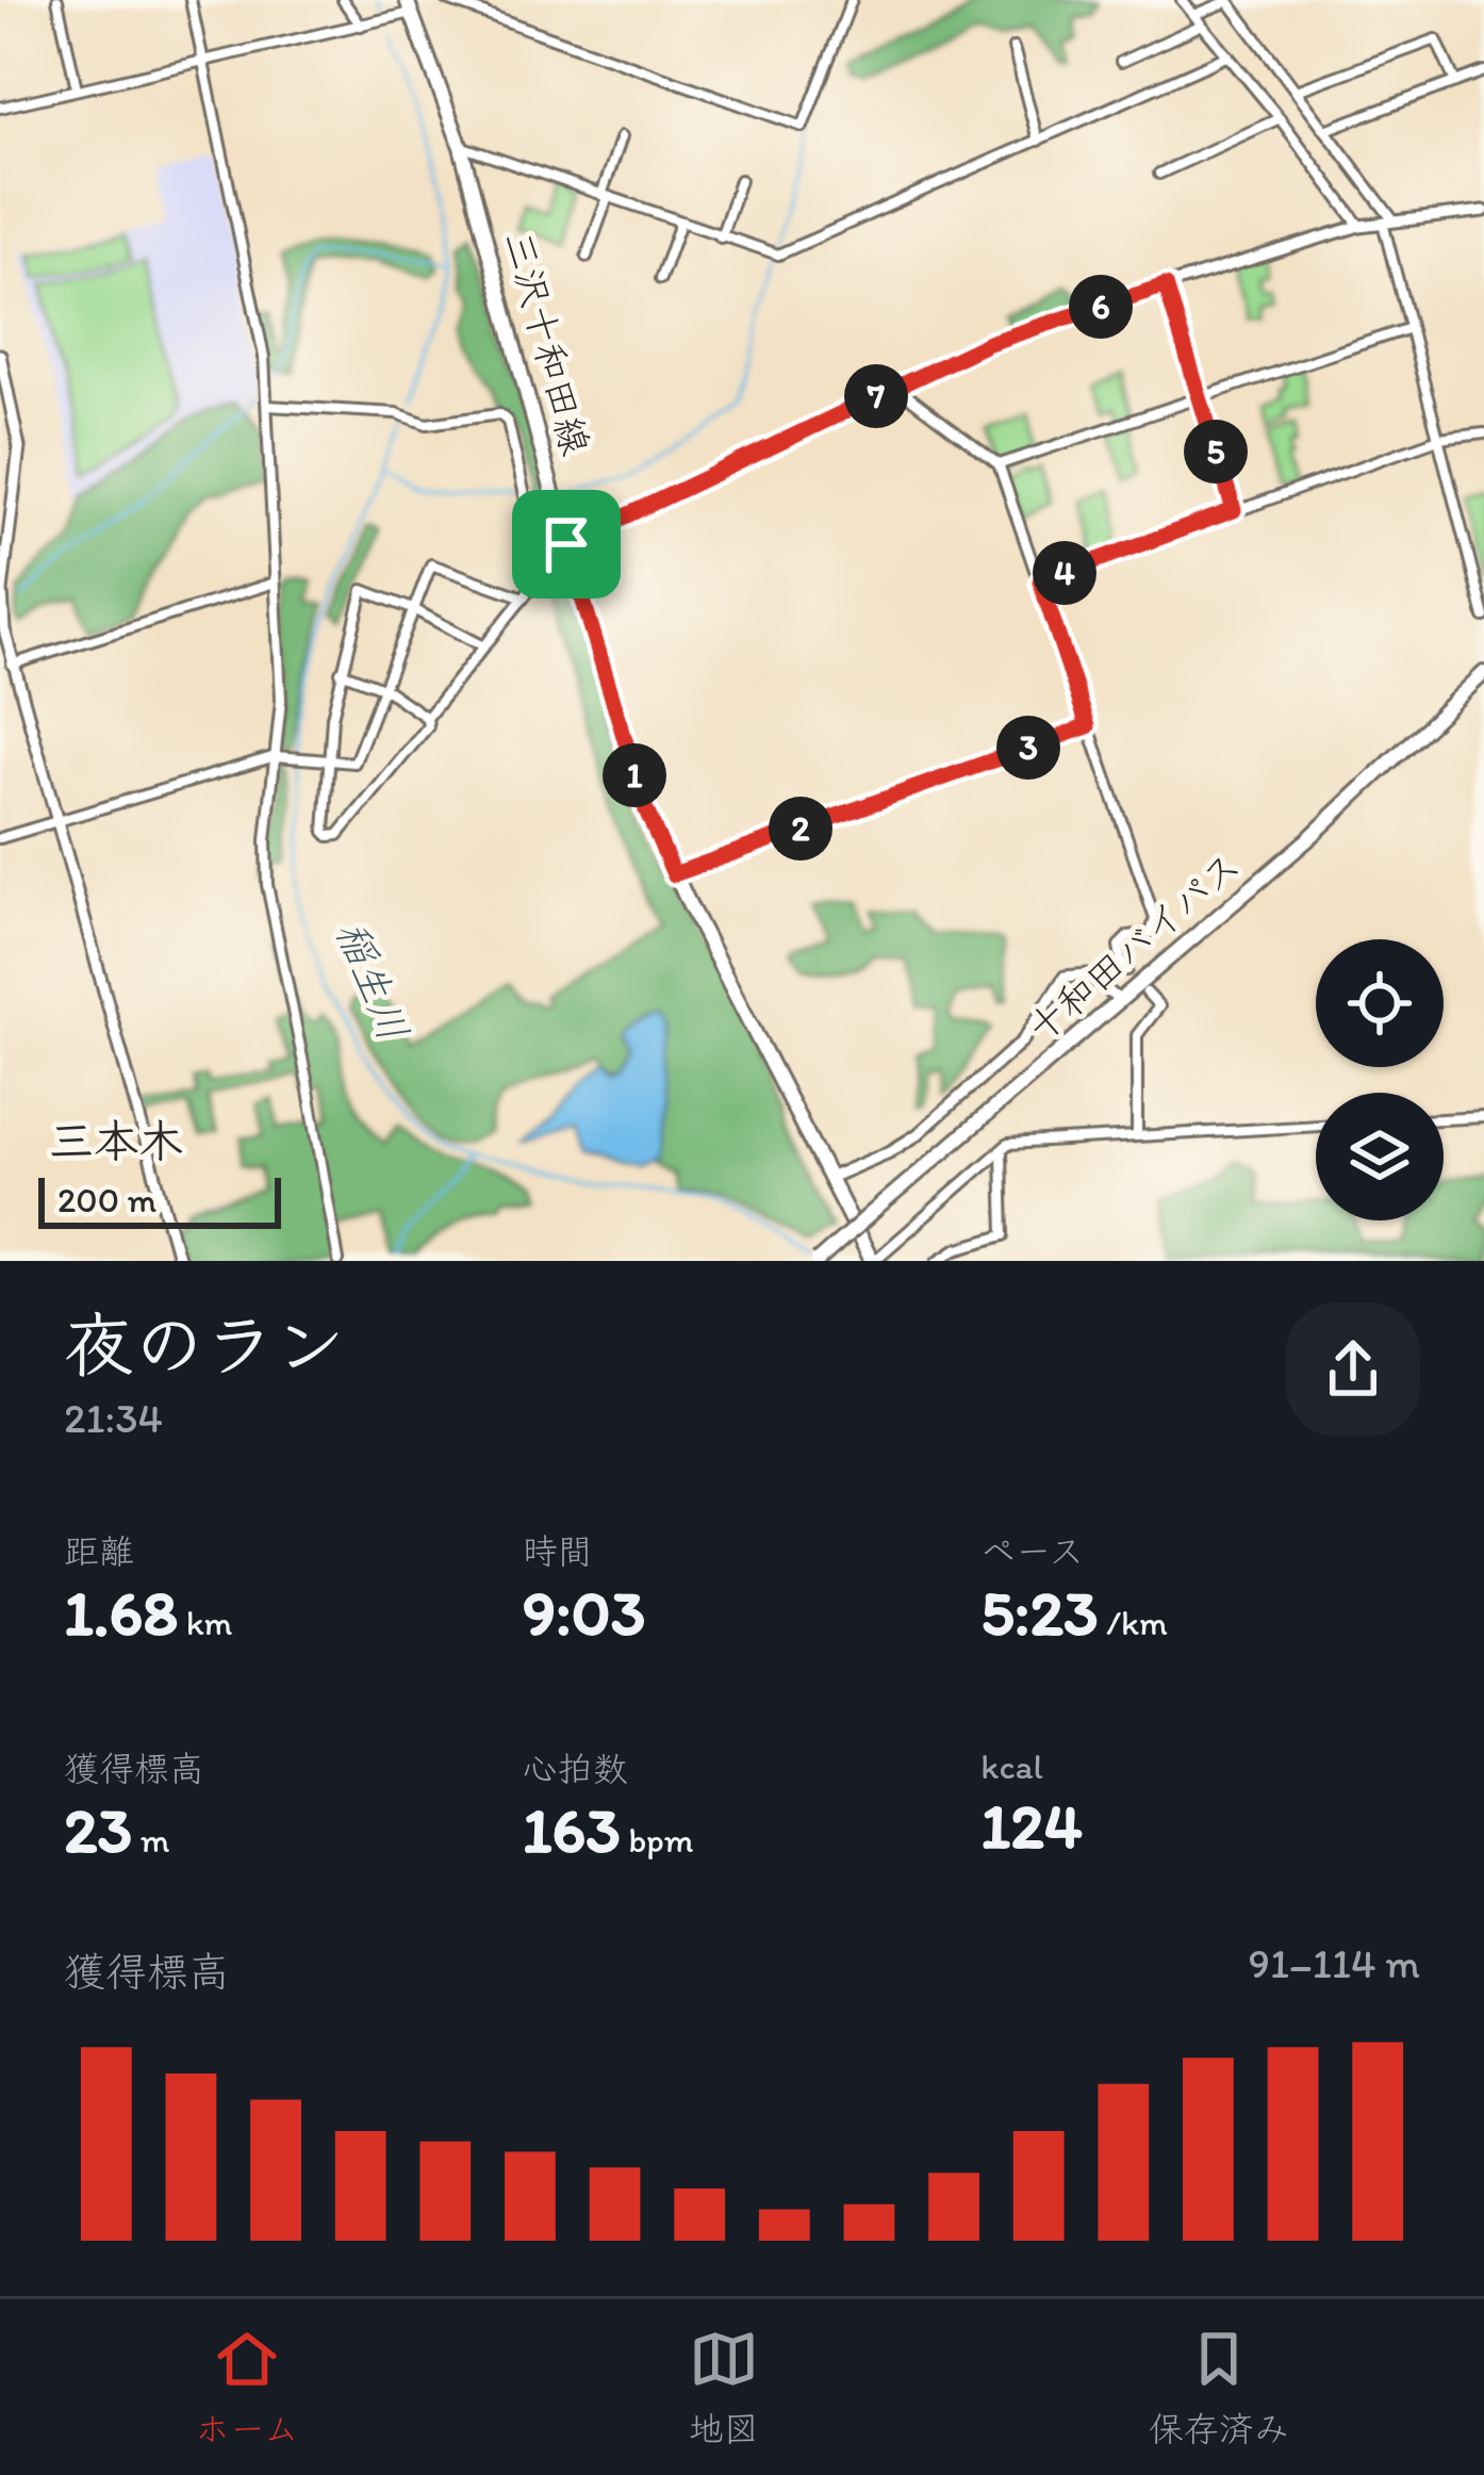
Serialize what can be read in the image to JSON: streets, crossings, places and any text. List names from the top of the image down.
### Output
{
  "streets": {
    "main road": ["三沢十和田線", "十和田バイパス"]
  },
  "districts": ["三本木"],
  "water": ["稲生川"],
  "scale_bar": "200 m",
  "page": {
    "pins": [
      "6",
      "7",
      "5",
      "4",
      "3",
      "1",
      "2"
    ],
    "scale": "200 m",
    "heading": ["夜のラン", "21:34"],
    "stats": [
      ["距離", "1.68 km"],
      ["時間", "9:03"],
      ["ペース", "5:23 /km"],
      ["獲得標高", "23 m"],
      ["心拍数", "163 bpm"],
      ["kcal", "124"]
    ],
    "chart": ["獲得標高", "91–114 m"],
    "tabs": ["ホーム", "地図", "保存済み"]
  }
}
